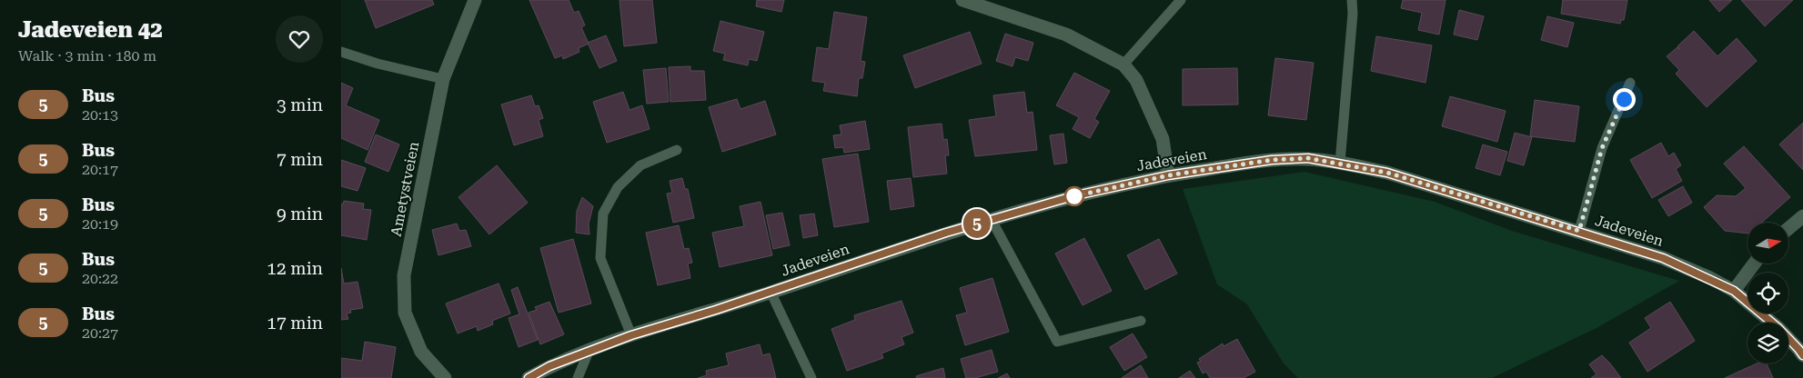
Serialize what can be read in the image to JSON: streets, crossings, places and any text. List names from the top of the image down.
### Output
{
  "streets": {
    "street": ["Jadeveien", "Ametystveien"]
  },
  "lines": ["bus line 5"],
  "north": "right",
  "page": {
    "heading": ["Jadeveien 42", "Walk · 3 min · 180 m"],
    "on_map": "5",
    "list": [
      {
        "mark": "5",
        "name": "Bus",
        "note": "20:13",
        "value": "3 min"
      },
      {
        "mark": "5",
        "name": "Bus",
        "note": "20:17",
        "value": "7 min"
      },
      {
        "mark": "5",
        "name": "Bus",
        "note": "20:19",
        "value": "9 min"
      },
      {
        "mark": "5",
        "name": "Bus",
        "note": "20:22",
        "value": "12 min"
      },
      {
        "mark": "5",
        "name": "Bus",
        "note": "20:27",
        "value": "17 min"
      }
    ]
  }
}
